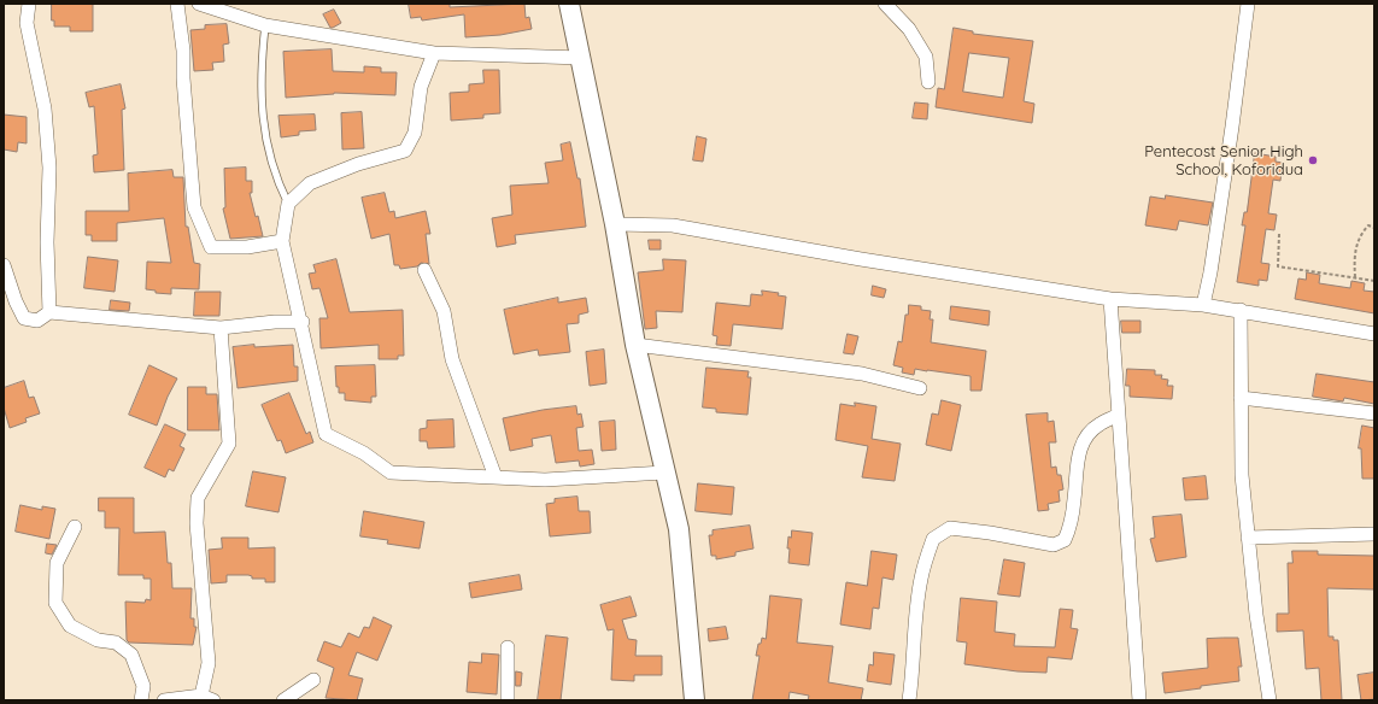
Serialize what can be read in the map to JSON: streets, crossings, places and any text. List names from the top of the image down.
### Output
{
  "places": ["Pentecost Senior High School, Koforidua"]
}
